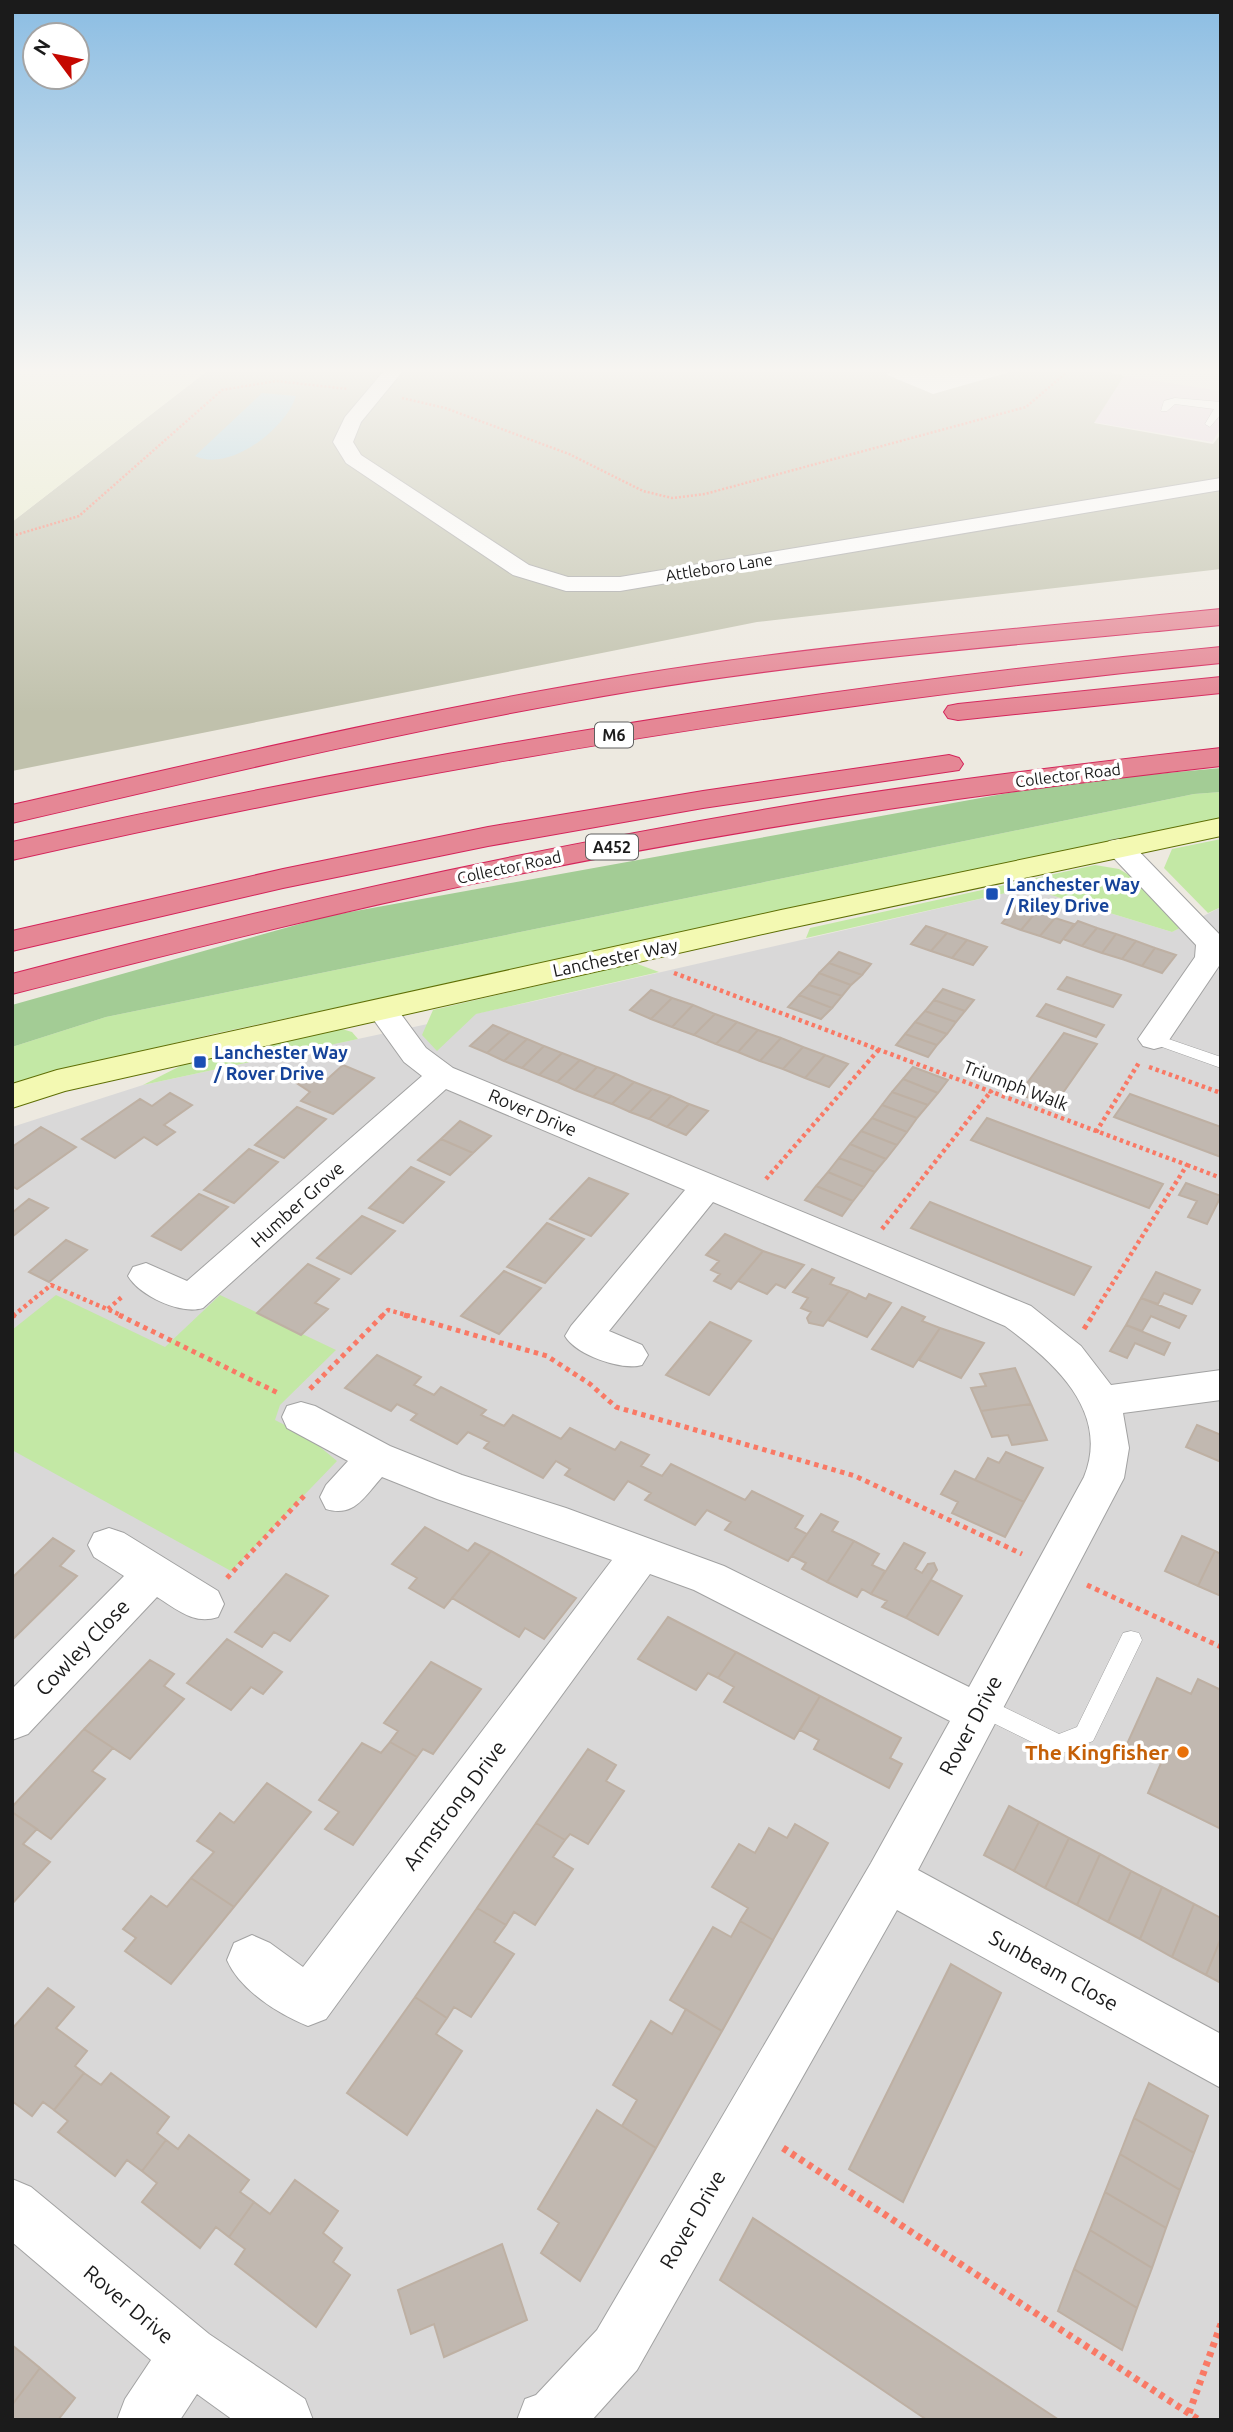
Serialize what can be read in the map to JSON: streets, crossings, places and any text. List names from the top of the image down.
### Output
{
  "streets": {
    "highway": ["M6", "Collector Road", "A452"],
    "street": [
      "Attleboro Lane",
      "Lanchester Way",
      "Rover Drive",
      "Humber Grove",
      "Cowley Close",
      "Armstrong Drive",
      "Sunbeam Close"
    ],
    "path": ["Triumph Walk"]
  },
  "crossings": [
    ["Lanchester Way", "Triumph Walk"],
    ["Lanchester Way", "Rover Drive"],
    ["Rover Drive", "Humber Grove"],
    ["Rover Drive", "Sunbeam Close"]
  ],
  "places": {
    "transit": ["Lanchester Way / Riley Drive", "Lanchester Way / Rover Drive"],
    "other": ["The Kingfisher"]
  },
  "north": "top left"
}
